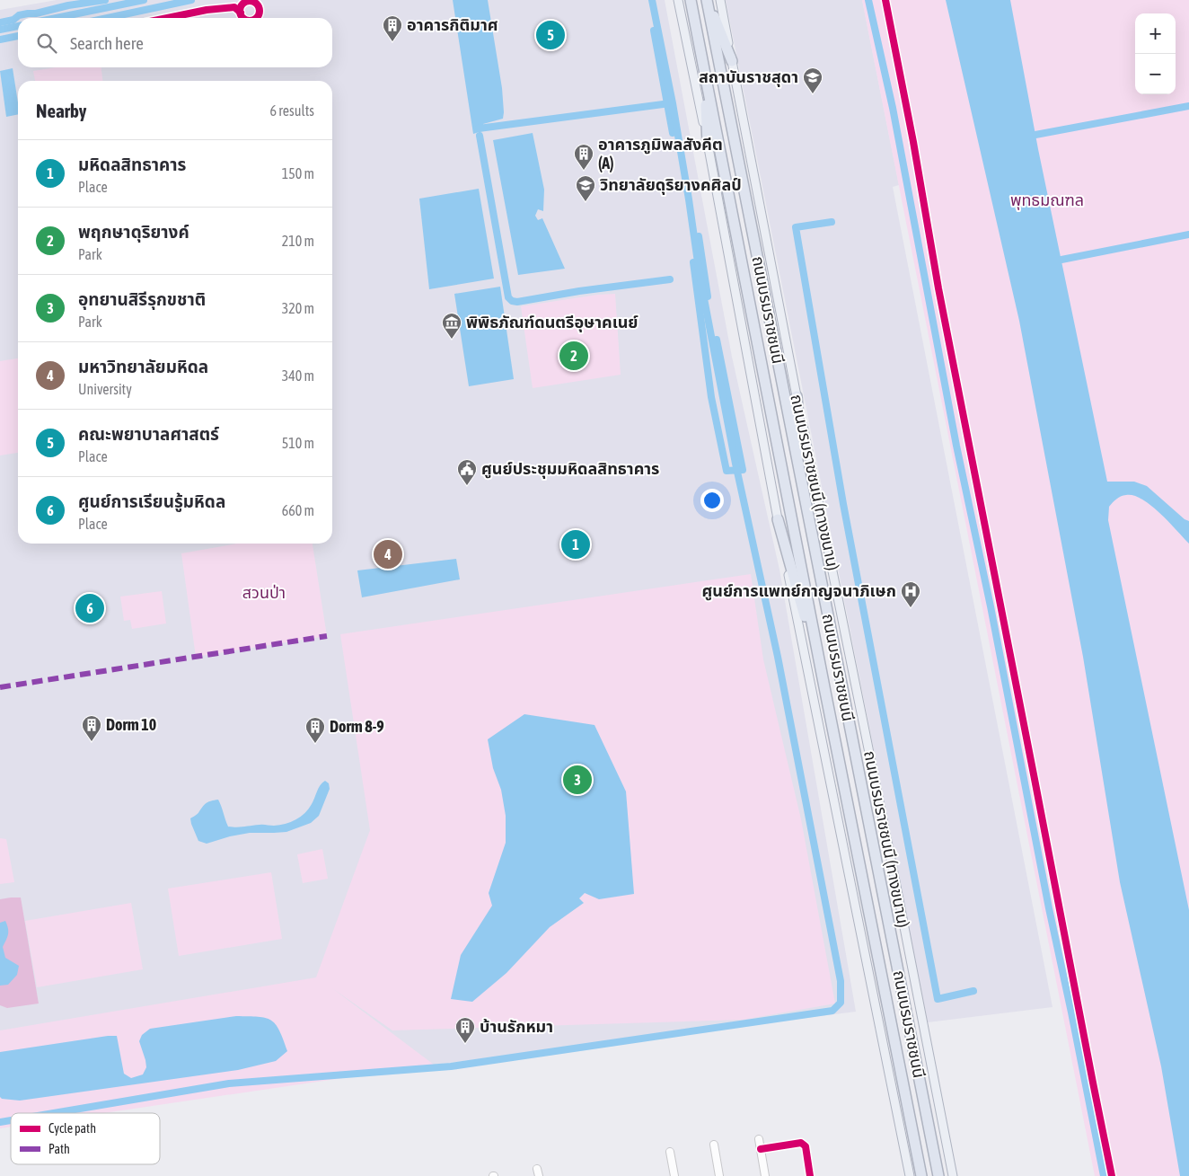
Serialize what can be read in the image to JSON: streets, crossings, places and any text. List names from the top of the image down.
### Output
{
  "streets": {
    "highway": ["ถนนบรมราชชนนี"],
    "main road": ["ถนนบรมราชชนนี (ทางขนาน)"]
  },
  "parks": ["พุทธมณฑล", "สวนป่า"],
  "places": {
    "building": [
      "อาคารกิติมาศ",
      "อาคารภูมิพลสังคีต (A)",
      "Dorm 10",
      "Dorm 8-9",
      "บ้านรักหมา"
    ],
    "school or university": ["สถาบันราชสุดา", "วิทยาลัยดุริยางคศิลป์"],
    "museum": ["พิพิธภัณฑ์ดนตรีอุษาคเนย์"],
    "public building": ["ศูนย์ประชุมมหิดลสิทธาคาร"],
    "hospital": ["ศูนย์การแพทย์กาญจนาภิเษก"]
  },
  "legend": ["Cycle path", "Path"],
  "page": {
    "map_buttons": ["+", "−"],
    "search": "Search here",
    "pins": [
      "5",
      "2",
      "1",
      "4",
      "6",
      "3"
    ],
    "heading": ["Nearby", "6 results"],
    "list": [
      {
        "mark": "1",
        "name": "มหิดลสิทธาคาร",
        "note": "Place",
        "value": "150 m"
      },
      {
        "mark": "2",
        "name": "พฤกษาดุริยางค์",
        "note": "Park",
        "value": "210 m"
      },
      {
        "mark": "3",
        "name": "อุทยานสิรีรุกขชาติ",
        "note": "Park",
        "value": "320 m"
      },
      {
        "mark": "4",
        "name": "มหาวิทยาลัยมหิดล",
        "note": "University",
        "value": "340 m"
      },
      {
        "mark": "5",
        "name": "คณะพยาบาลศาสตร์",
        "note": "Place",
        "value": "510 m"
      },
      {
        "mark": "6",
        "name": "ศูนย์การเรียนรู้มหิดล",
        "note": "Place",
        "value": "660 m"
      }
    ]
  }
}
